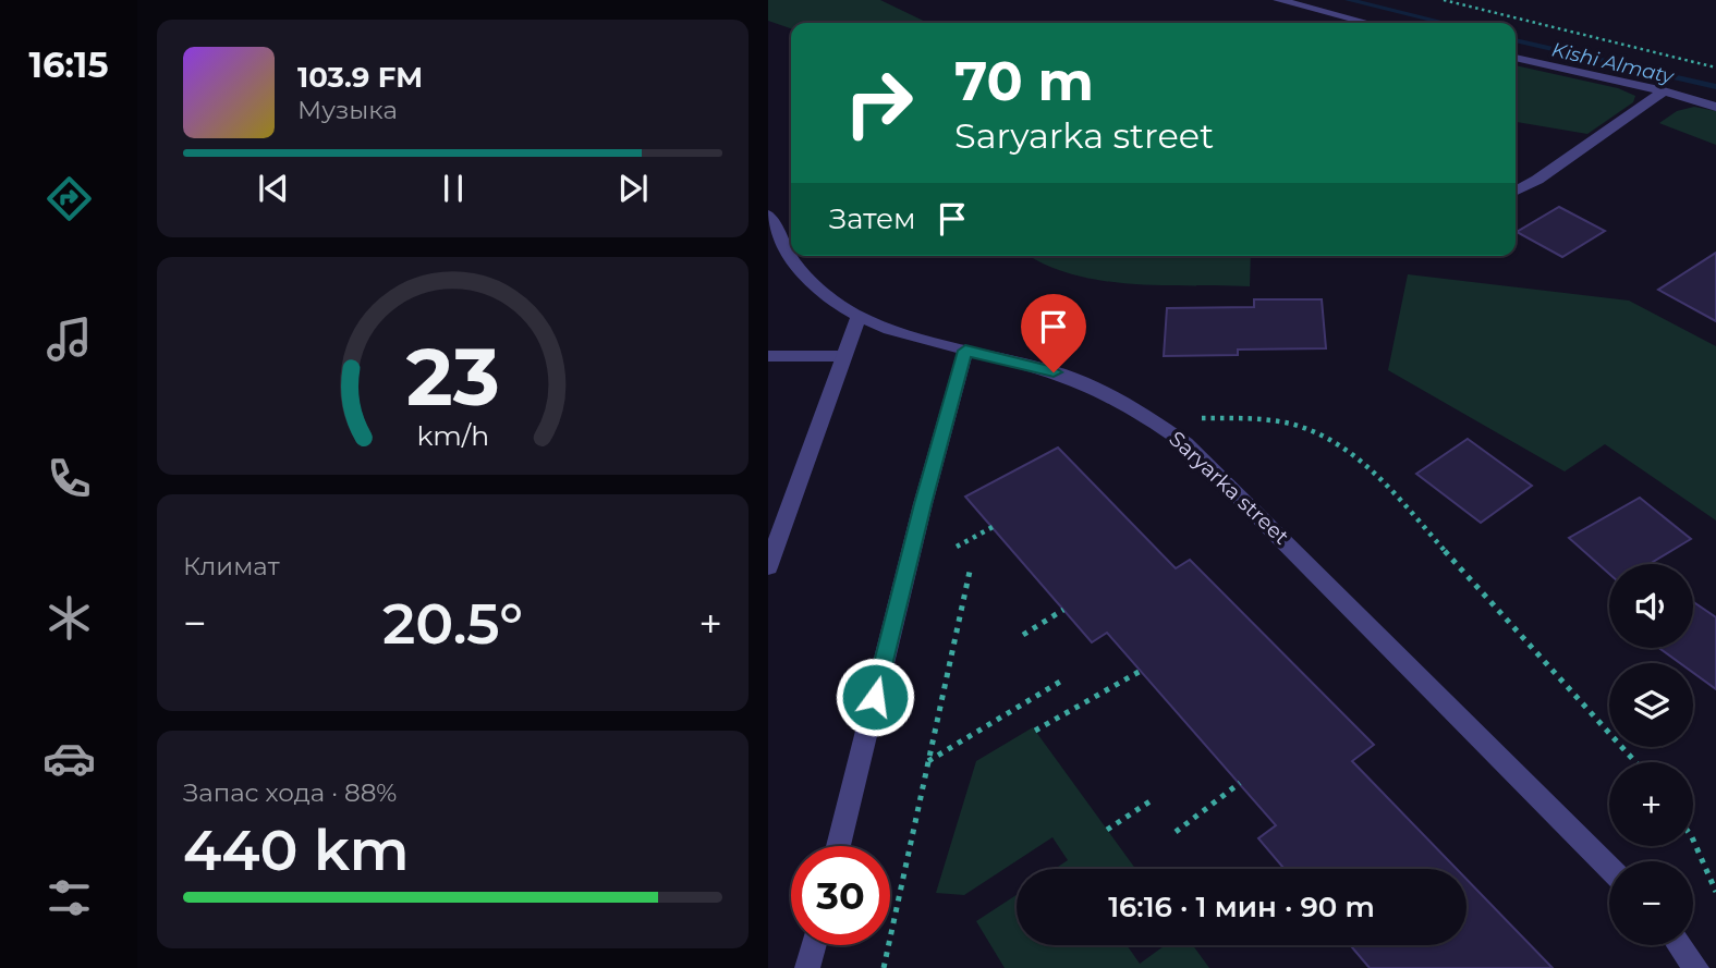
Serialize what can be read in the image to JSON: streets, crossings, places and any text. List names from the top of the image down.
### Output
{
  "streets": {
    "street": ["Saryarka street"]
  },
  "water": ["Kіshі Almaty"],
  "page": {
    "tabs": "16:15",
    "turn": ["70 m", "Saryarka street"],
    "song": ["103.9 FM", "Музыка"],
    "then": "Затем",
    "tile": [
      "Климат",
      ["Запас хода · 88%", "440 km"]
    ],
    "map_buttons": ["+", "−"],
    "heat": ["−", "20.5°", "+"],
    "limit": "30",
    "trip": "16:16 · 1 мин · 90 m",
    "gauge": ["23", "km/h"]
  }
}
